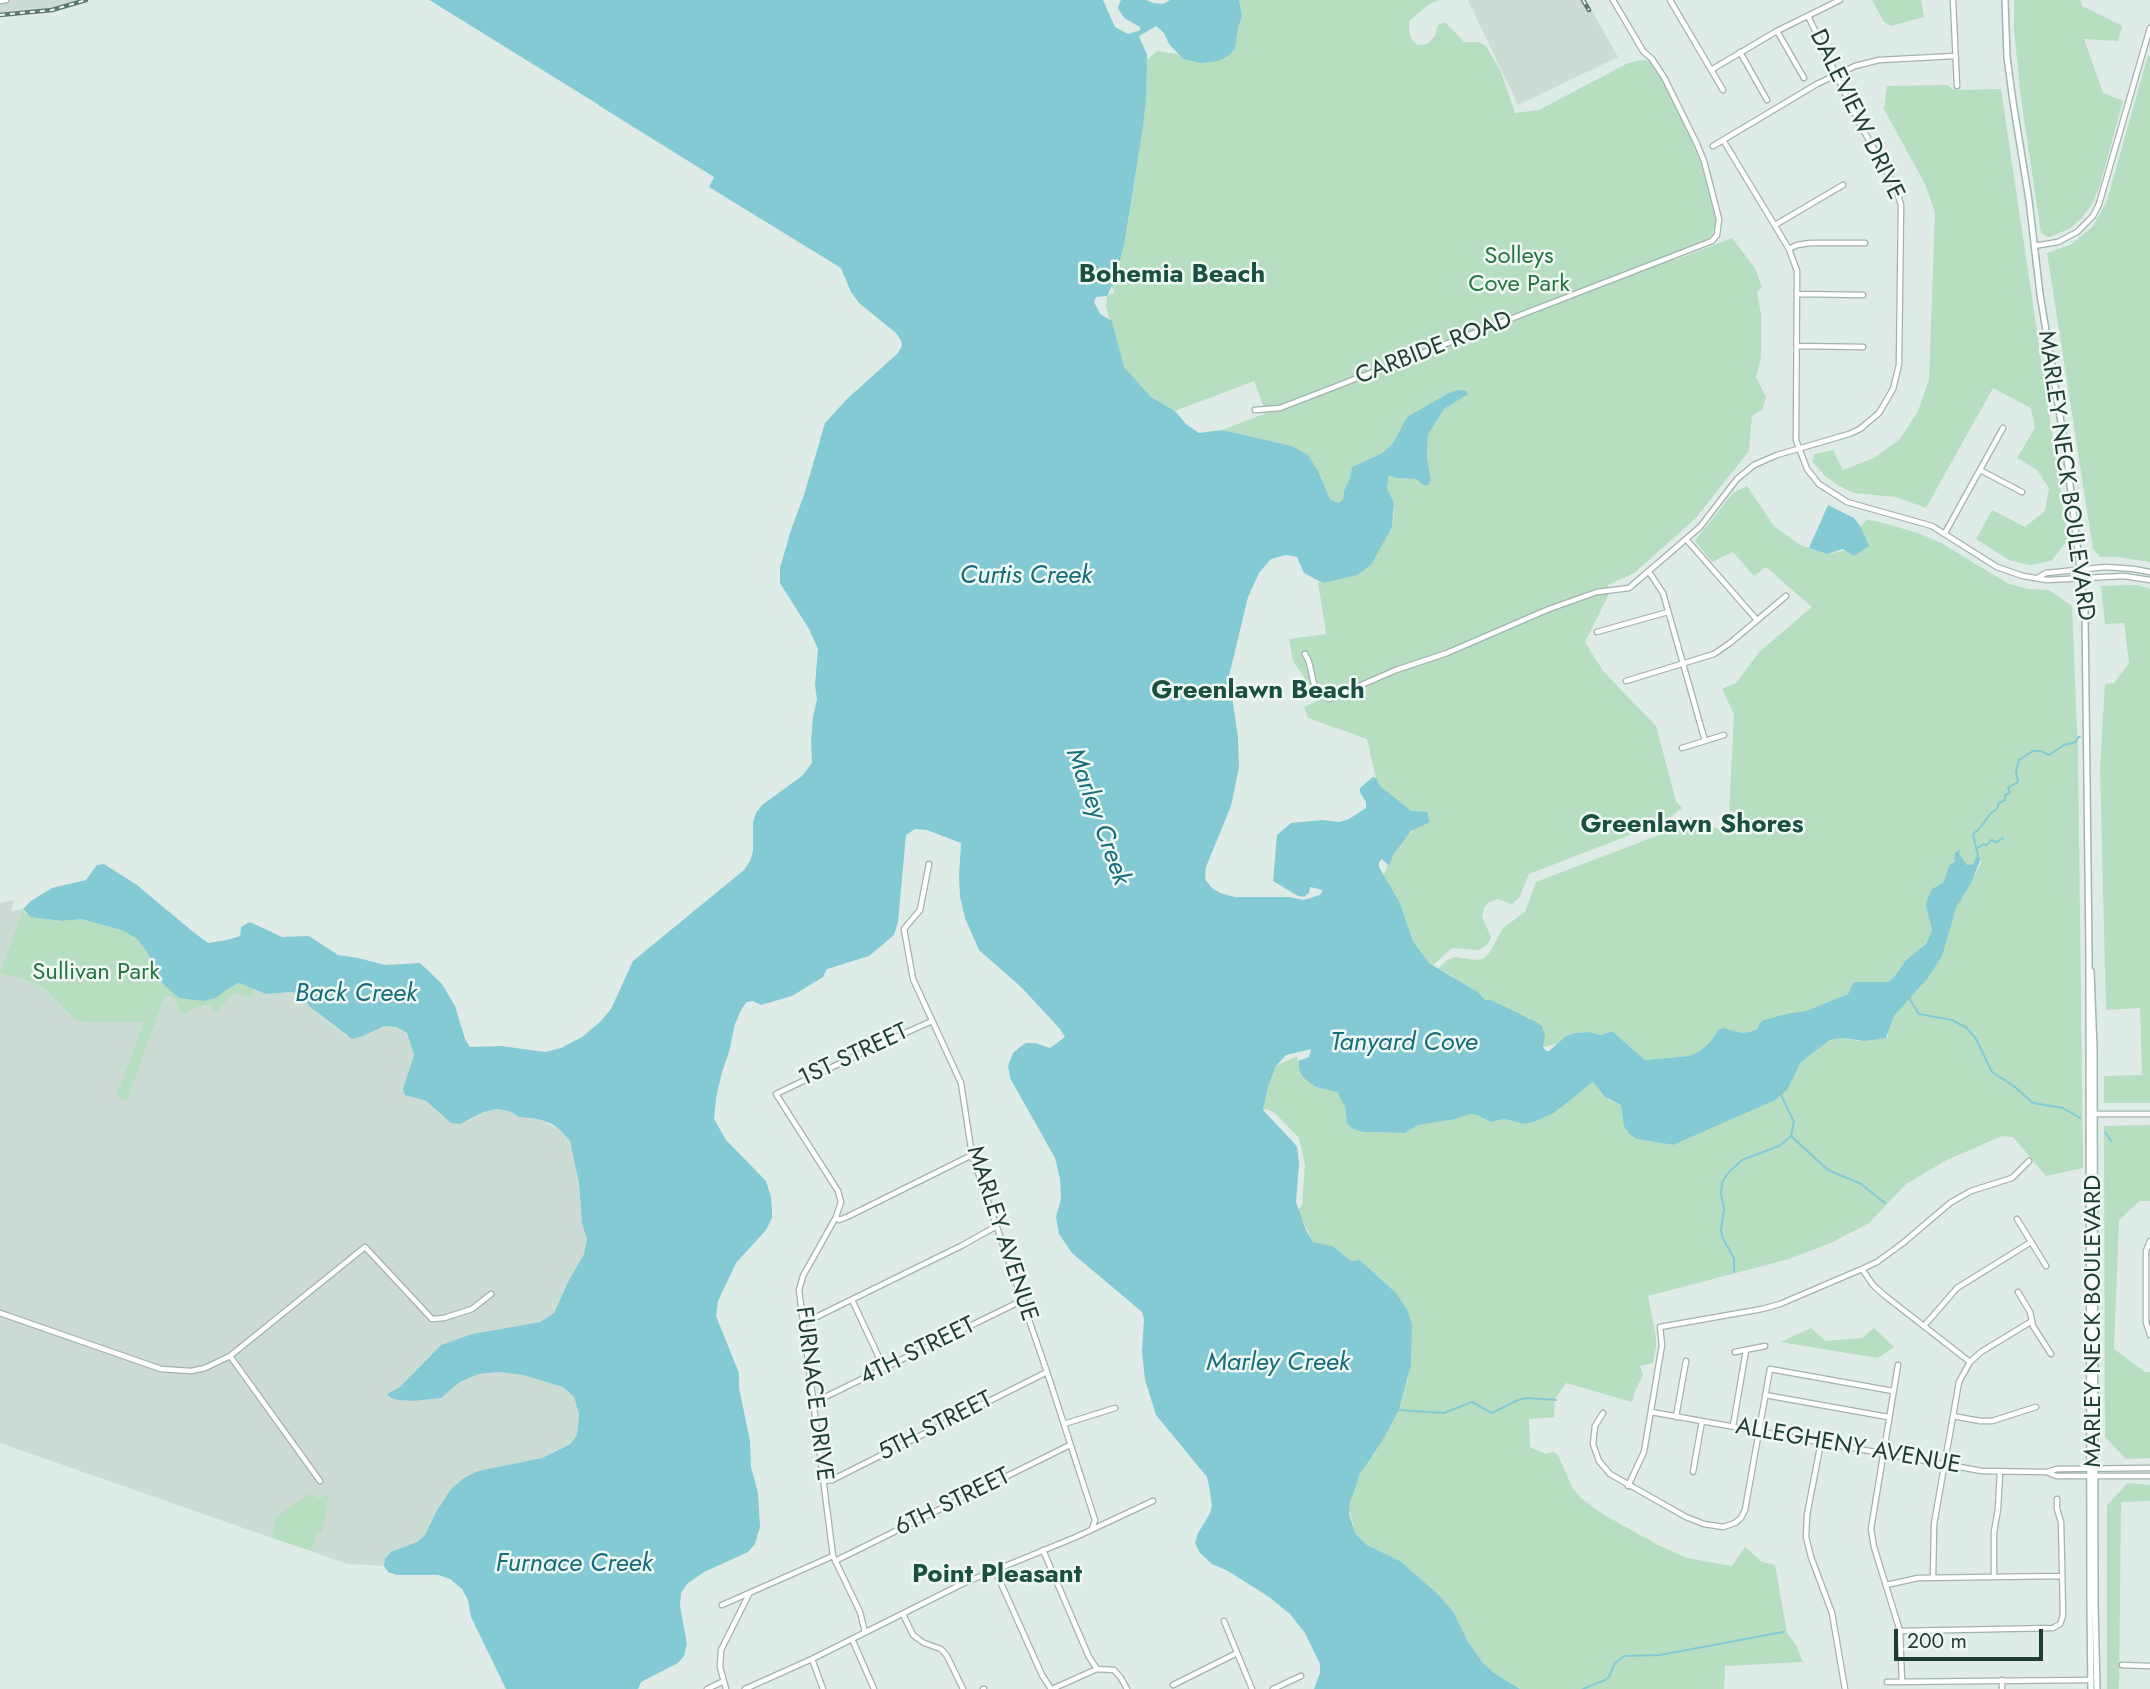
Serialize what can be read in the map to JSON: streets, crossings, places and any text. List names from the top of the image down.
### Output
{
  "streets": {
    "main road": ["MARLEY NECK BOULEVARD"],
    "street": [
      "DALEVIEW DRIVE",
      "CARBIDE ROAD",
      "1ST STREET",
      "MARLEY AVENUE",
      "4TH STREET",
      "FURNACE DRIVE",
      "5TH STREET",
      "ALLEGHENY AVENUE",
      "6TH STREET"
    ]
  },
  "crossings": [
    ["MARLEY NECK BOULEVARD", "ALLEGHENY AVENUE"],
    ["1ST STREET", "MARLEY AVENUE"],
    ["1ST STREET", "FURNACE DRIVE"],
    ["MARLEY AVENUE", "4TH STREET"],
    ["MARLEY AVENUE", "5TH STREET"],
    ["MARLEY AVENUE", "6TH STREET"],
    ["4TH STREET", "FURNACE DRIVE"],
    ["FURNACE DRIVE", "5TH STREET"],
    ["FURNACE DRIVE", "6TH STREET"]
  ],
  "districts": [
    "Bohemia Beach",
    "Greenlawn Beach",
    "Greenlawn Shores",
    "Point Pleasant"
  ],
  "water": [
    "Curtis Creek",
    "Marley Creek",
    "Back Creek",
    "Tanyard Cove",
    "Furnace Creek"
  ],
  "parks": ["Solleys Cove Park", "Sullivan Park"],
  "scale_bar": "200 m"
}
